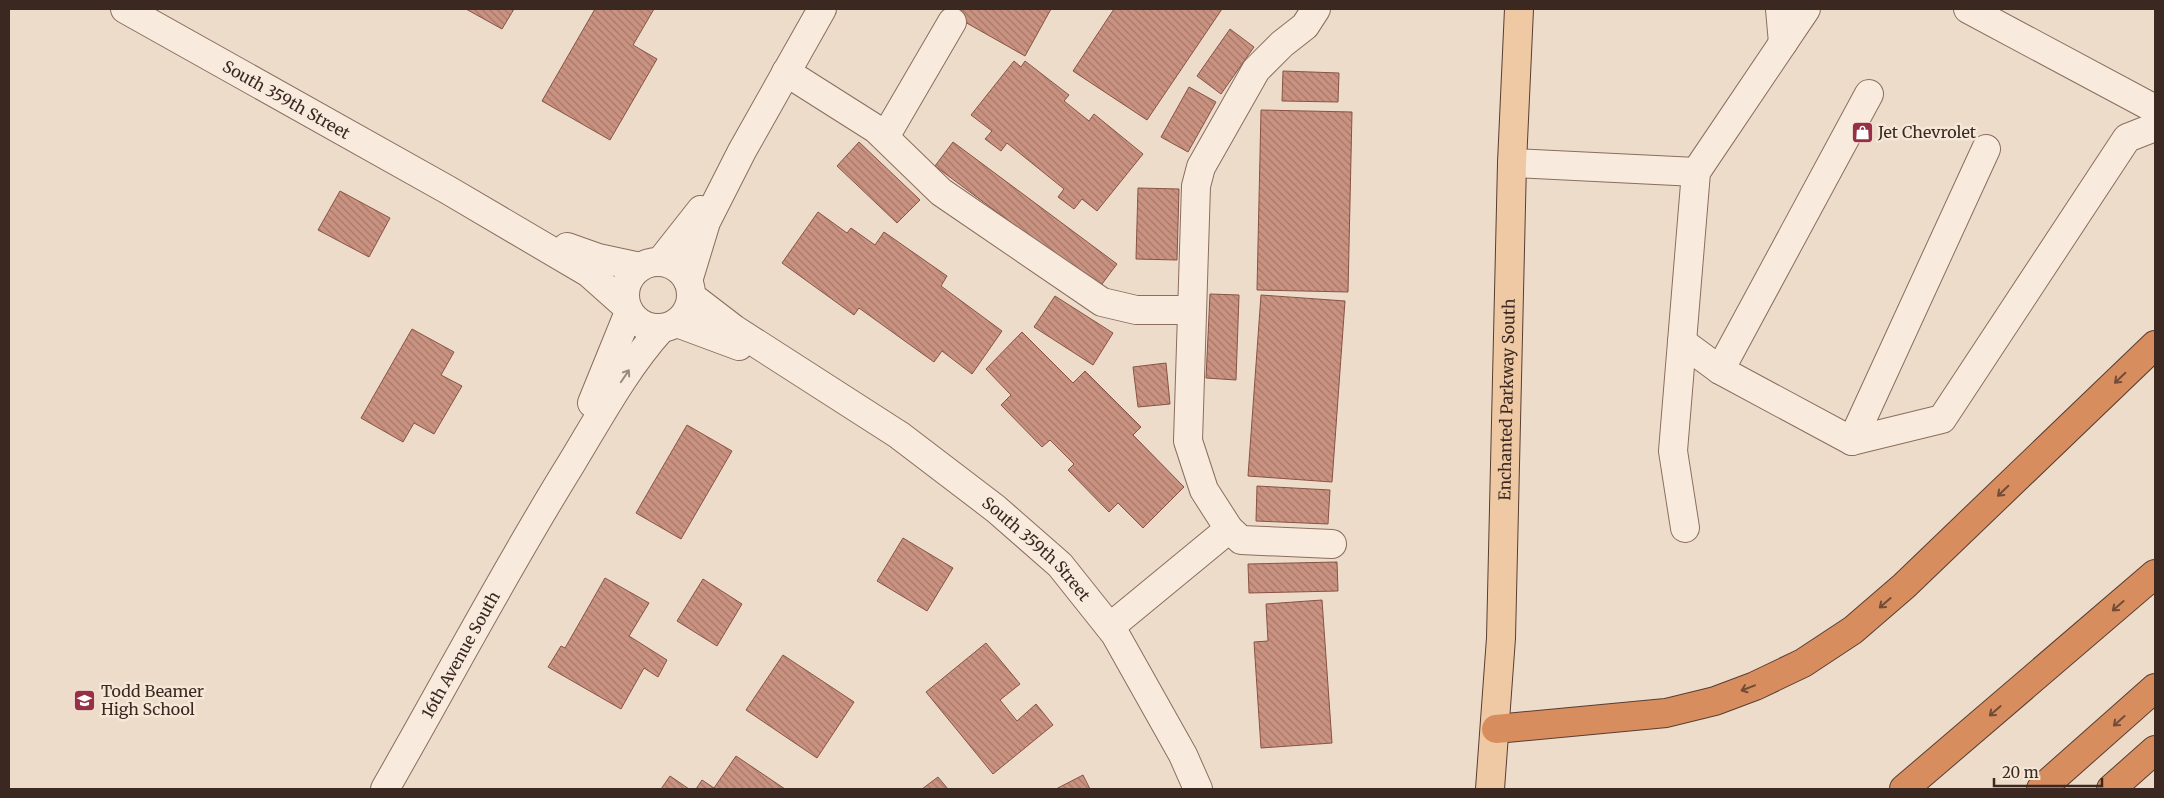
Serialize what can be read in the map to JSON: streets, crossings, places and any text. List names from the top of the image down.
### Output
{
  "streets": {
    "main road": ["Enchanted Parkway South"],
    "street": ["South 359th Street", "16th Avenue South"]
  },
  "crossings": [
    ["South 359th Street", "16th Avenue South"]
  ],
  "places": {
    "shop": ["Jet Chevrolet"],
    "school or university": ["Todd Beamer High School"]
  },
  "scale_bar": "20 m"
}
